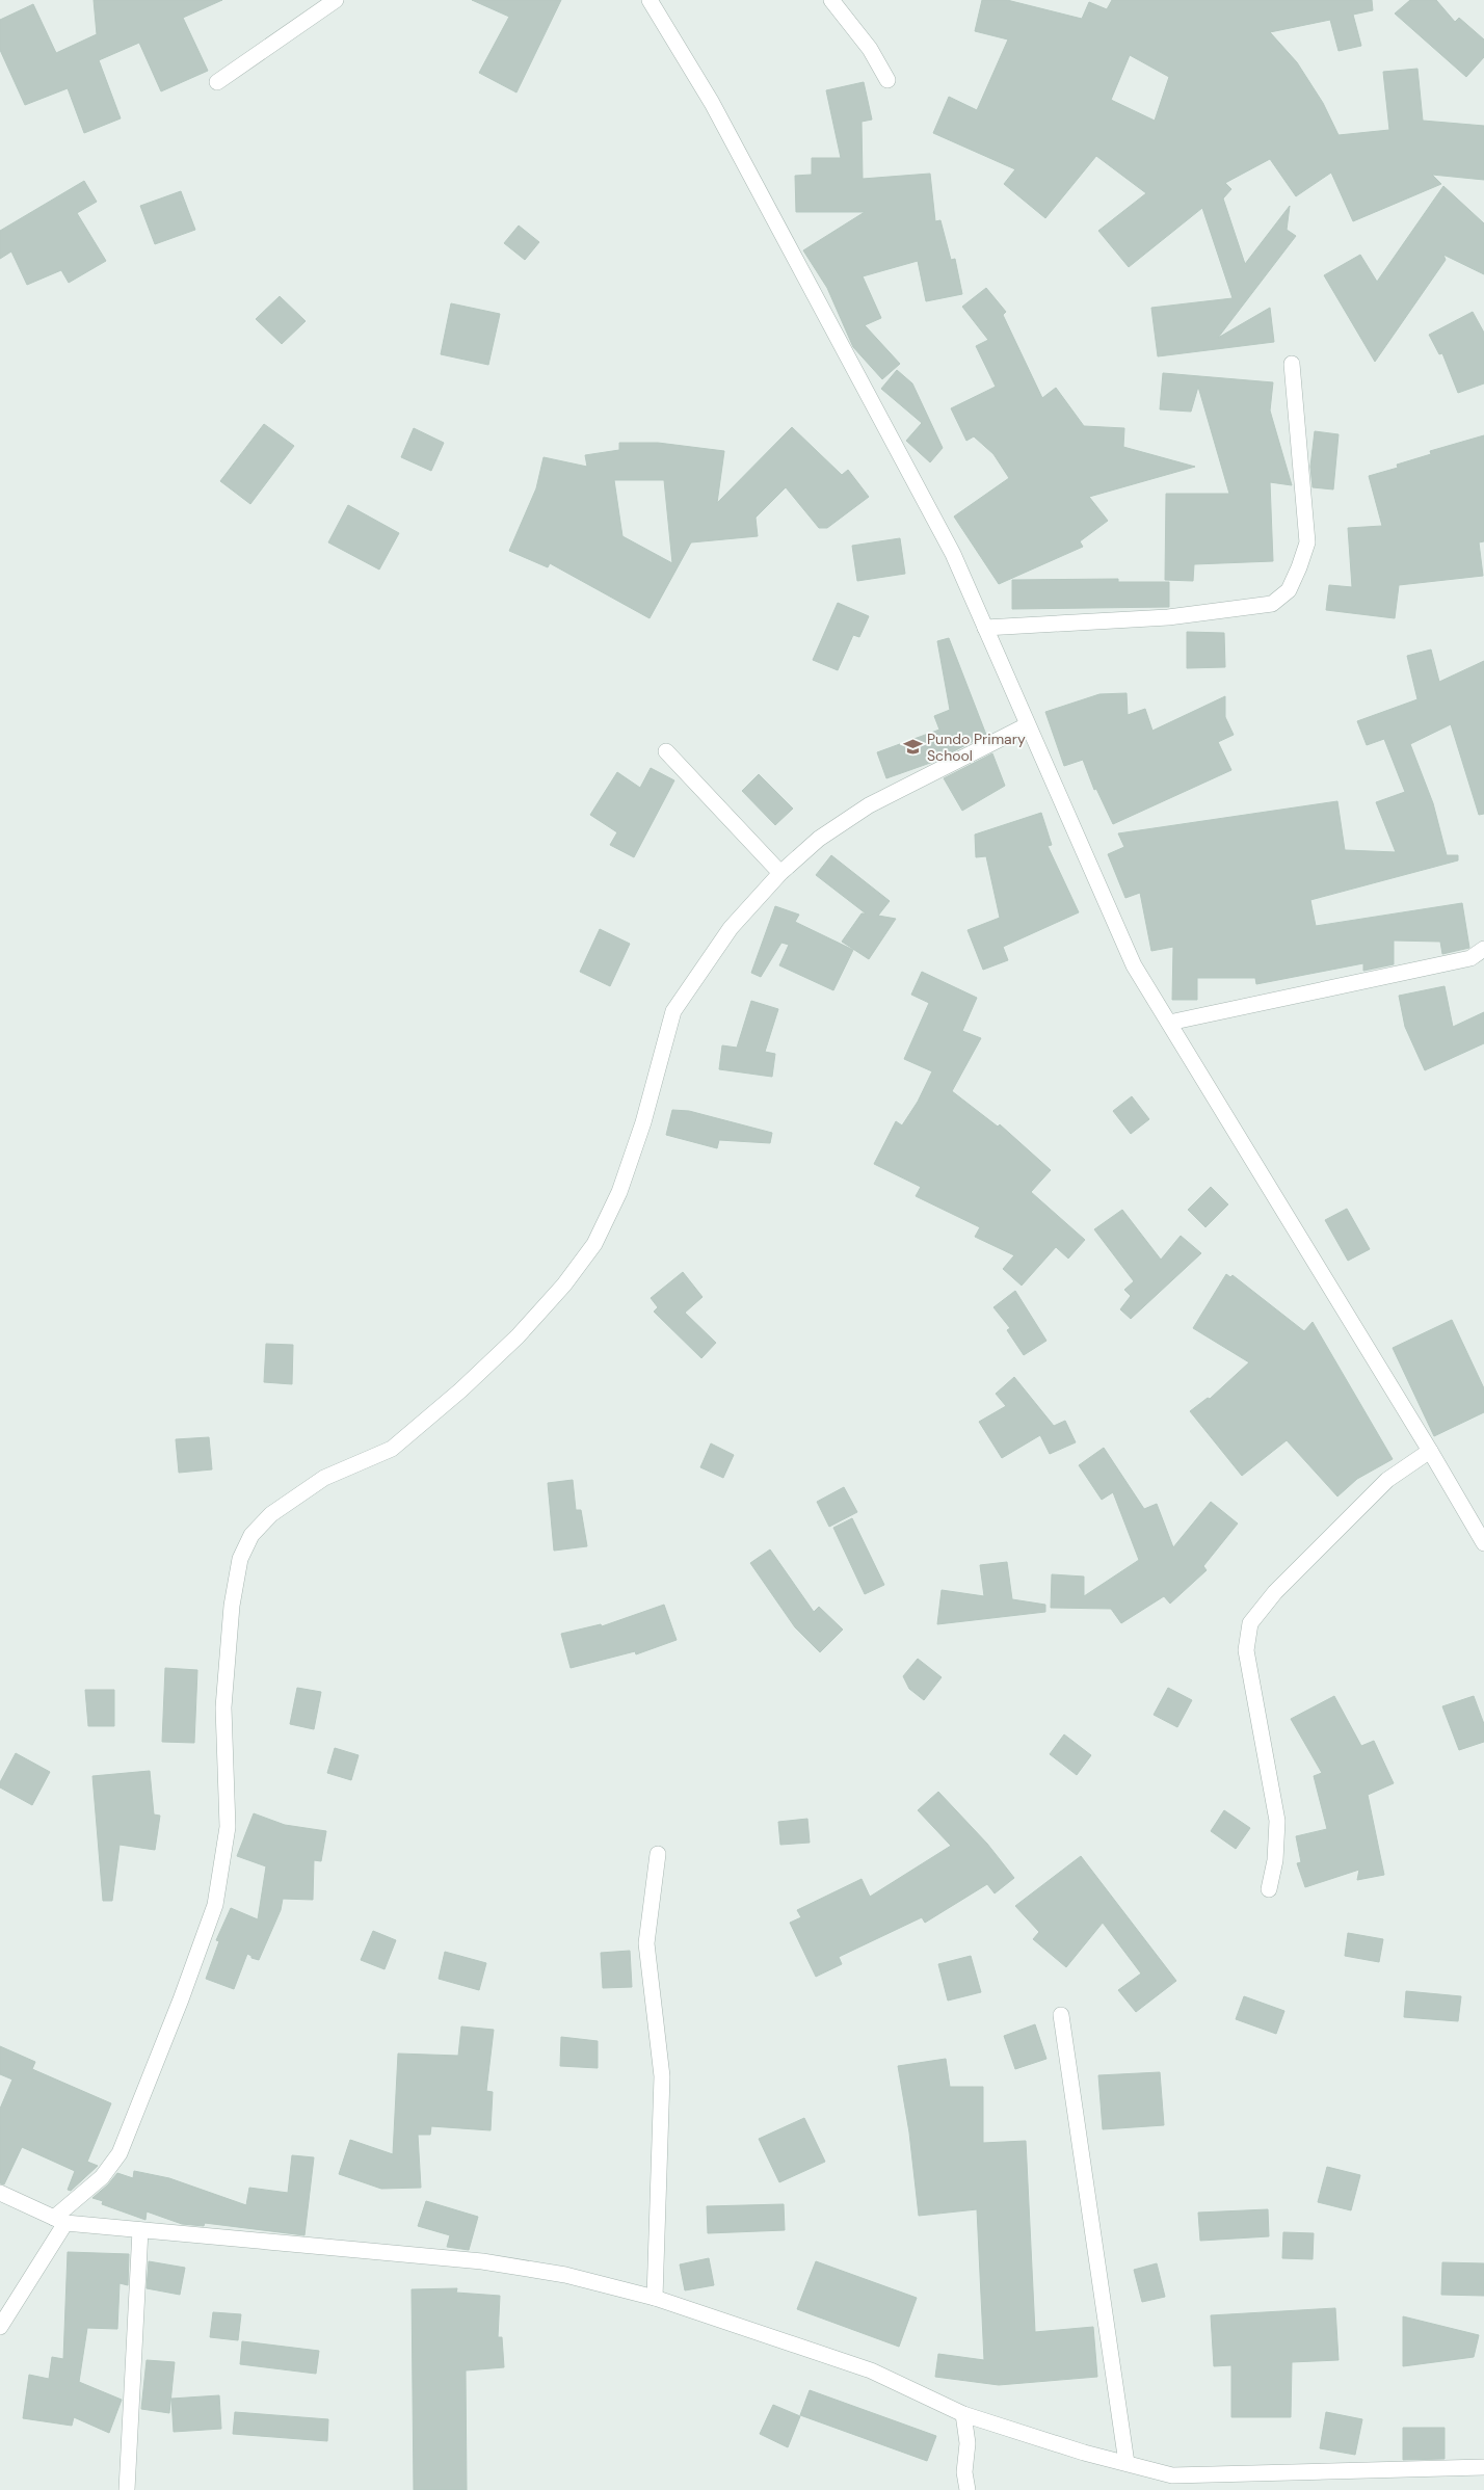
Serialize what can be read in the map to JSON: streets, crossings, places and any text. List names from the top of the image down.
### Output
{
  "places": {
    "school or university": ["Pundo Primary School"]
  }
}
